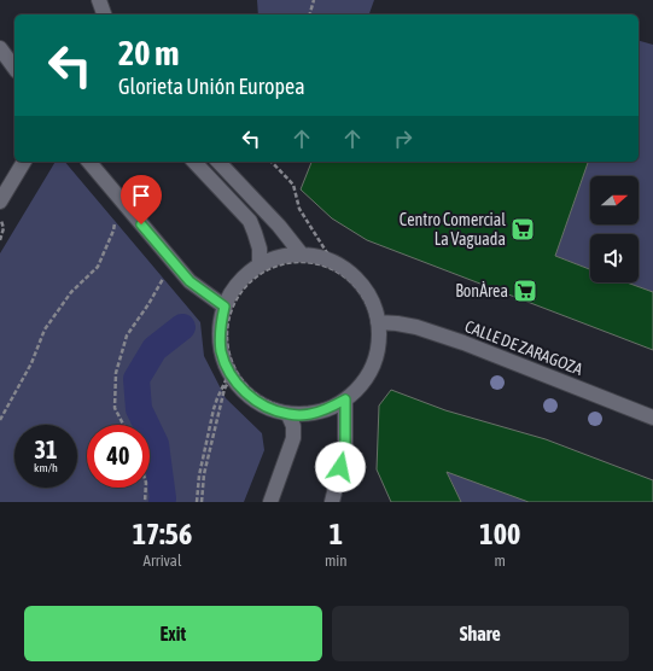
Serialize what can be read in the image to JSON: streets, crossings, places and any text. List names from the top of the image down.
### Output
{
  "streets": {
    "street": ["CALLE DE ZARAGOZA"]
  },
  "places": {
    "supermarket": ["Centro Comercial La Vaguada", "BonÀrea"]
  },
  "north": "right",
  "page": {
    "turn": ["20 m", "Glorieta Unión Europea"],
    "speed": "31 km/h",
    "limit": "40",
    "eta": [
      "17:56",
      "Arrival",
      "1",
      "min",
      "100",
      "m"
    ],
    "buttons": ["Exit", "Share"]
  }
}
